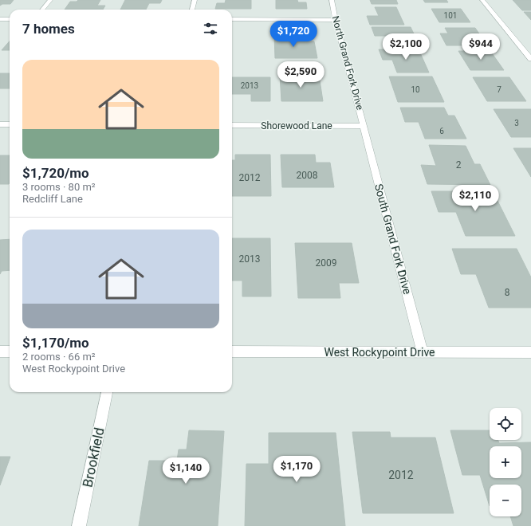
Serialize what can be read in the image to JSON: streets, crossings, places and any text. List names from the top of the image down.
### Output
{
  "streets": {
    "street": [
      "North Grand Fork Drive",
      "Shorewood Lane",
      "South Grand Fork Drive",
      "West Rockypoint Drive",
      "Brookfield"
    ]
  },
  "crossings": [
    ["North Grand Fork Drive", "Shorewood Lane"],
    ["North Grand Fork Drive", "South Grand Fork Drive"],
    ["Shorewood Lane", "South Grand Fork Drive"],
    ["South Grand Fork Drive", "West Rockypoint Drive"]
  ],
  "house_numbers": [
    "101",
    "2013",
    "10",
    "7",
    "3",
    "6",
    "2",
    "2008",
    "2012",
    "2013",
    "2009",
    "8",
    "2012"
  ],
  "page": {
    "heading": "7 homes",
    "price": [
      "$1,720",
      "$2,100",
      "$944",
      "$2,590",
      "$2,110",
      "$1,170",
      "$1,140"
    ],
    "list": [
      {
        "name": "$1,720/mo",
        "note": "3 rooms · 80 m² · Redcliff Lane"
      },
      {
        "name": "$1,170/mo",
        "note": "2 rooms · 66 m² · West Rockypoint Drive"
      }
    ],
    "map_buttons": ["+", "−"]
  }
}
